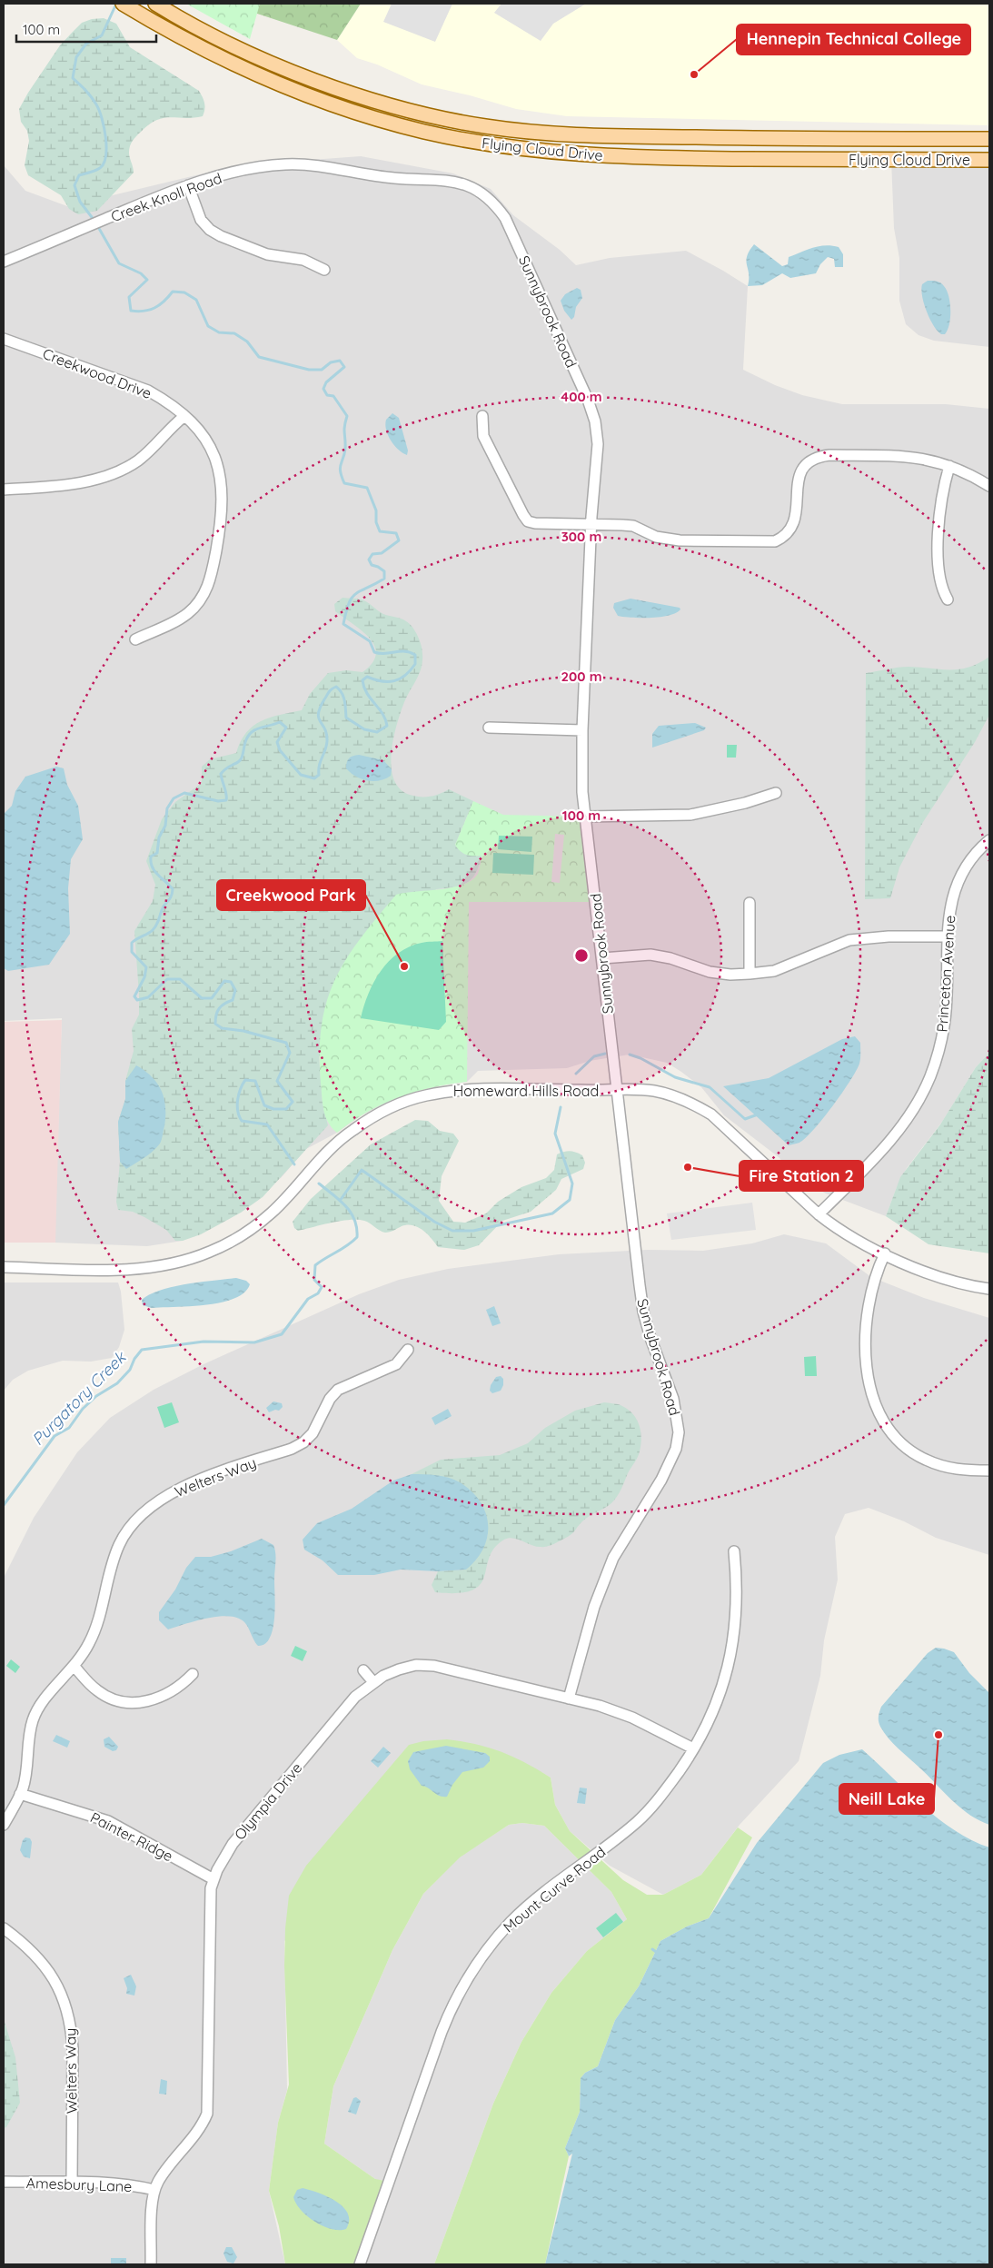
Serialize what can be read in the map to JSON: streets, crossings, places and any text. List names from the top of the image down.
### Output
{
  "streets": {
    "main road": ["Flying Cloud Drive"],
    "street": [
      "Creek Knoll Road",
      "Sunnybrook Road",
      "Creekwood Drive",
      "Princeton Avenue",
      "Homeward Hills Road",
      "Welters Way",
      "Olympia Drive",
      "Painter Ridge",
      "Mount Curve Road",
      "Amesbury Lane"
    ]
  },
  "crossings": [
    ["Creek Knoll Road", "Sunnybrook Road"],
    ["Sunnybrook Road", "Homeward Hills Road"],
    ["Sunnybrook Road", "Olympia Drive"],
    ["Princeton Avenue", "Homeward Hills Road"],
    ["Welters Way", "Painter Ridge"],
    ["Welters Way", "Amesbury Lane"],
    ["Olympia Drive", "Painter Ridge"],
    ["Olympia Drive", "Mount Curve Road"],
    ["Olympia Drive", "Amesbury Lane"]
  ],
  "water": ["Purgatory Creek"],
  "places": [
    "Hennepin Technical College",
    "Creekwood Park",
    "Fire Station 2",
    "Neill Lake"
  ],
  "scale_bar": "100 m",
  "rings": [
    "400 m",
    "300 m",
    "200 m",
    "100 m"
  ]
}
